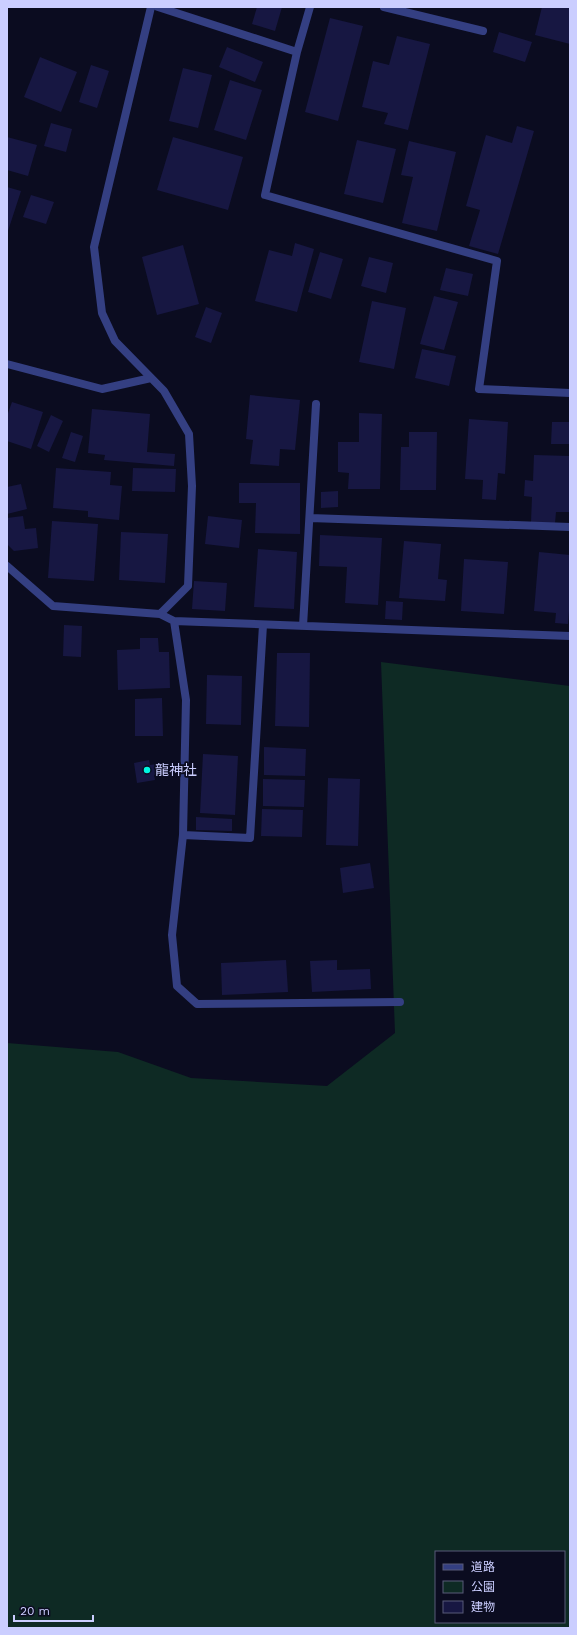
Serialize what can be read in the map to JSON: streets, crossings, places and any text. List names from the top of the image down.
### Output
{
  "places": ["龍神社"],
  "legend": ["道路", "公園", "建物"],
  "scale_bar": "20 m"
}
